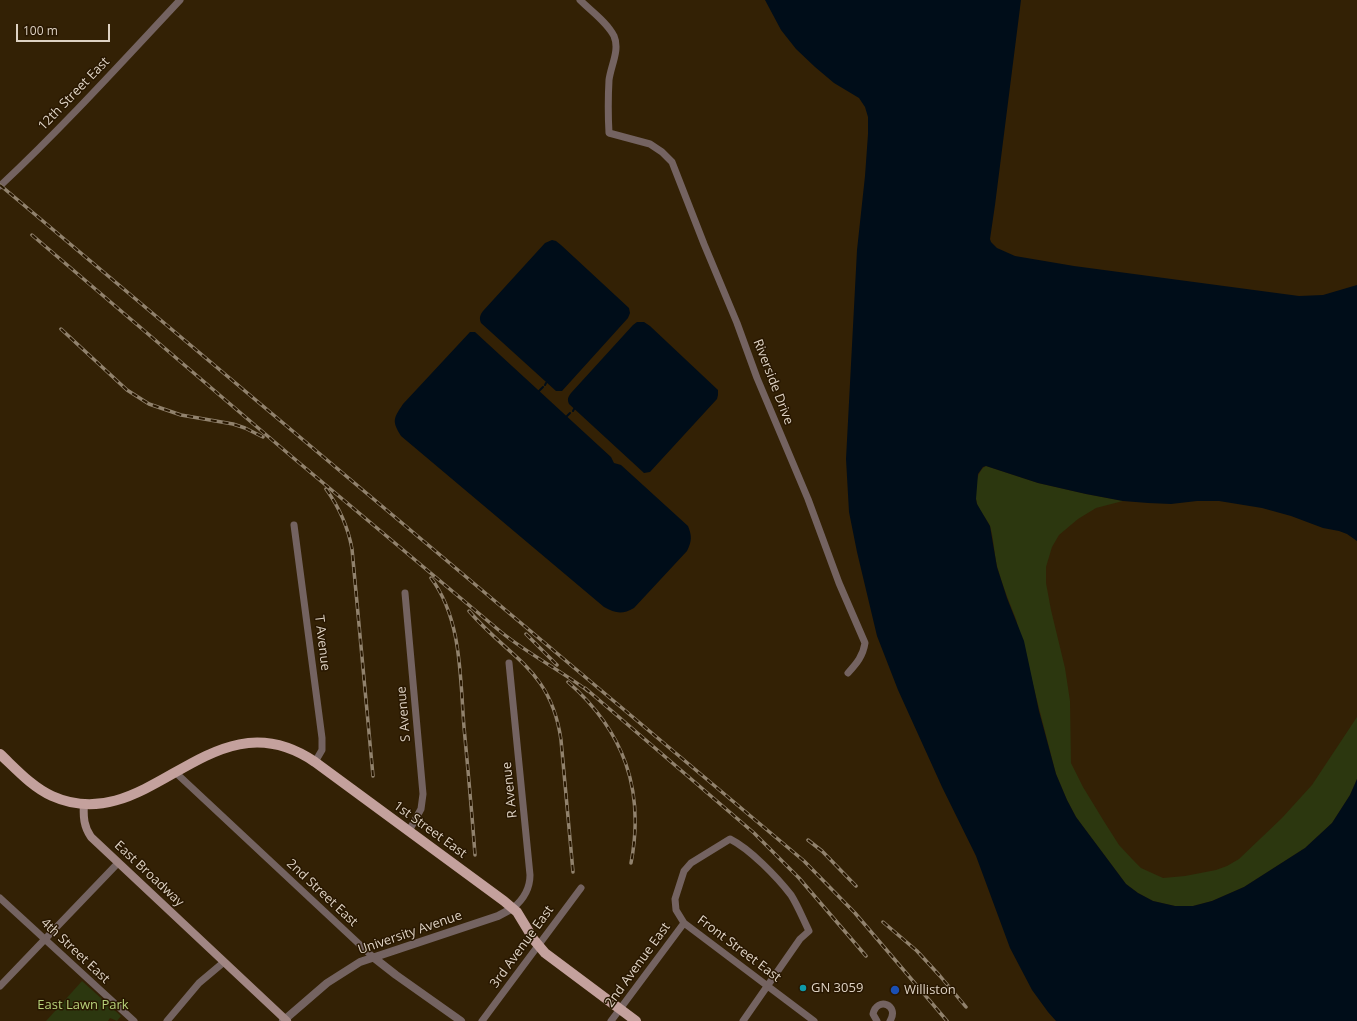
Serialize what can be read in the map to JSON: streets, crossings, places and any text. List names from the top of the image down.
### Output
{
  "streets": {
    "main road": ["1st Street East", "East Broadway"],
    "street": [
      "12th Street East",
      "Riverside Drive",
      "T Avenue",
      "S Avenue",
      "R Avenue",
      "2nd Street East",
      "University Avenue",
      "3rd Avenue East",
      "Front Street East",
      "4th Street East",
      "2nd Avenue East"
    ]
  },
  "crossings": [
    ["T Avenue", "1st Street East"],
    ["S Avenue", "1st Street East"],
    ["R Avenue", "1st Street East"],
    ["R Avenue", "University Avenue"],
    ["1st Street East", "East Broadway"],
    ["1st Street East", "2nd Street East"],
    ["1st Street East", "University Avenue"],
    ["1st Street East", "3rd Avenue East"],
    ["1st Street East", "2nd Avenue East"],
    ["East Broadway", "University Avenue"],
    ["2nd Street East", "University Avenue"],
    ["Front Street East", "2nd Avenue East"]
  ],
  "parks": ["East Lawn Park"],
  "places": ["GN 3059", "Williston"],
  "scale_bar": "100 m"
}
